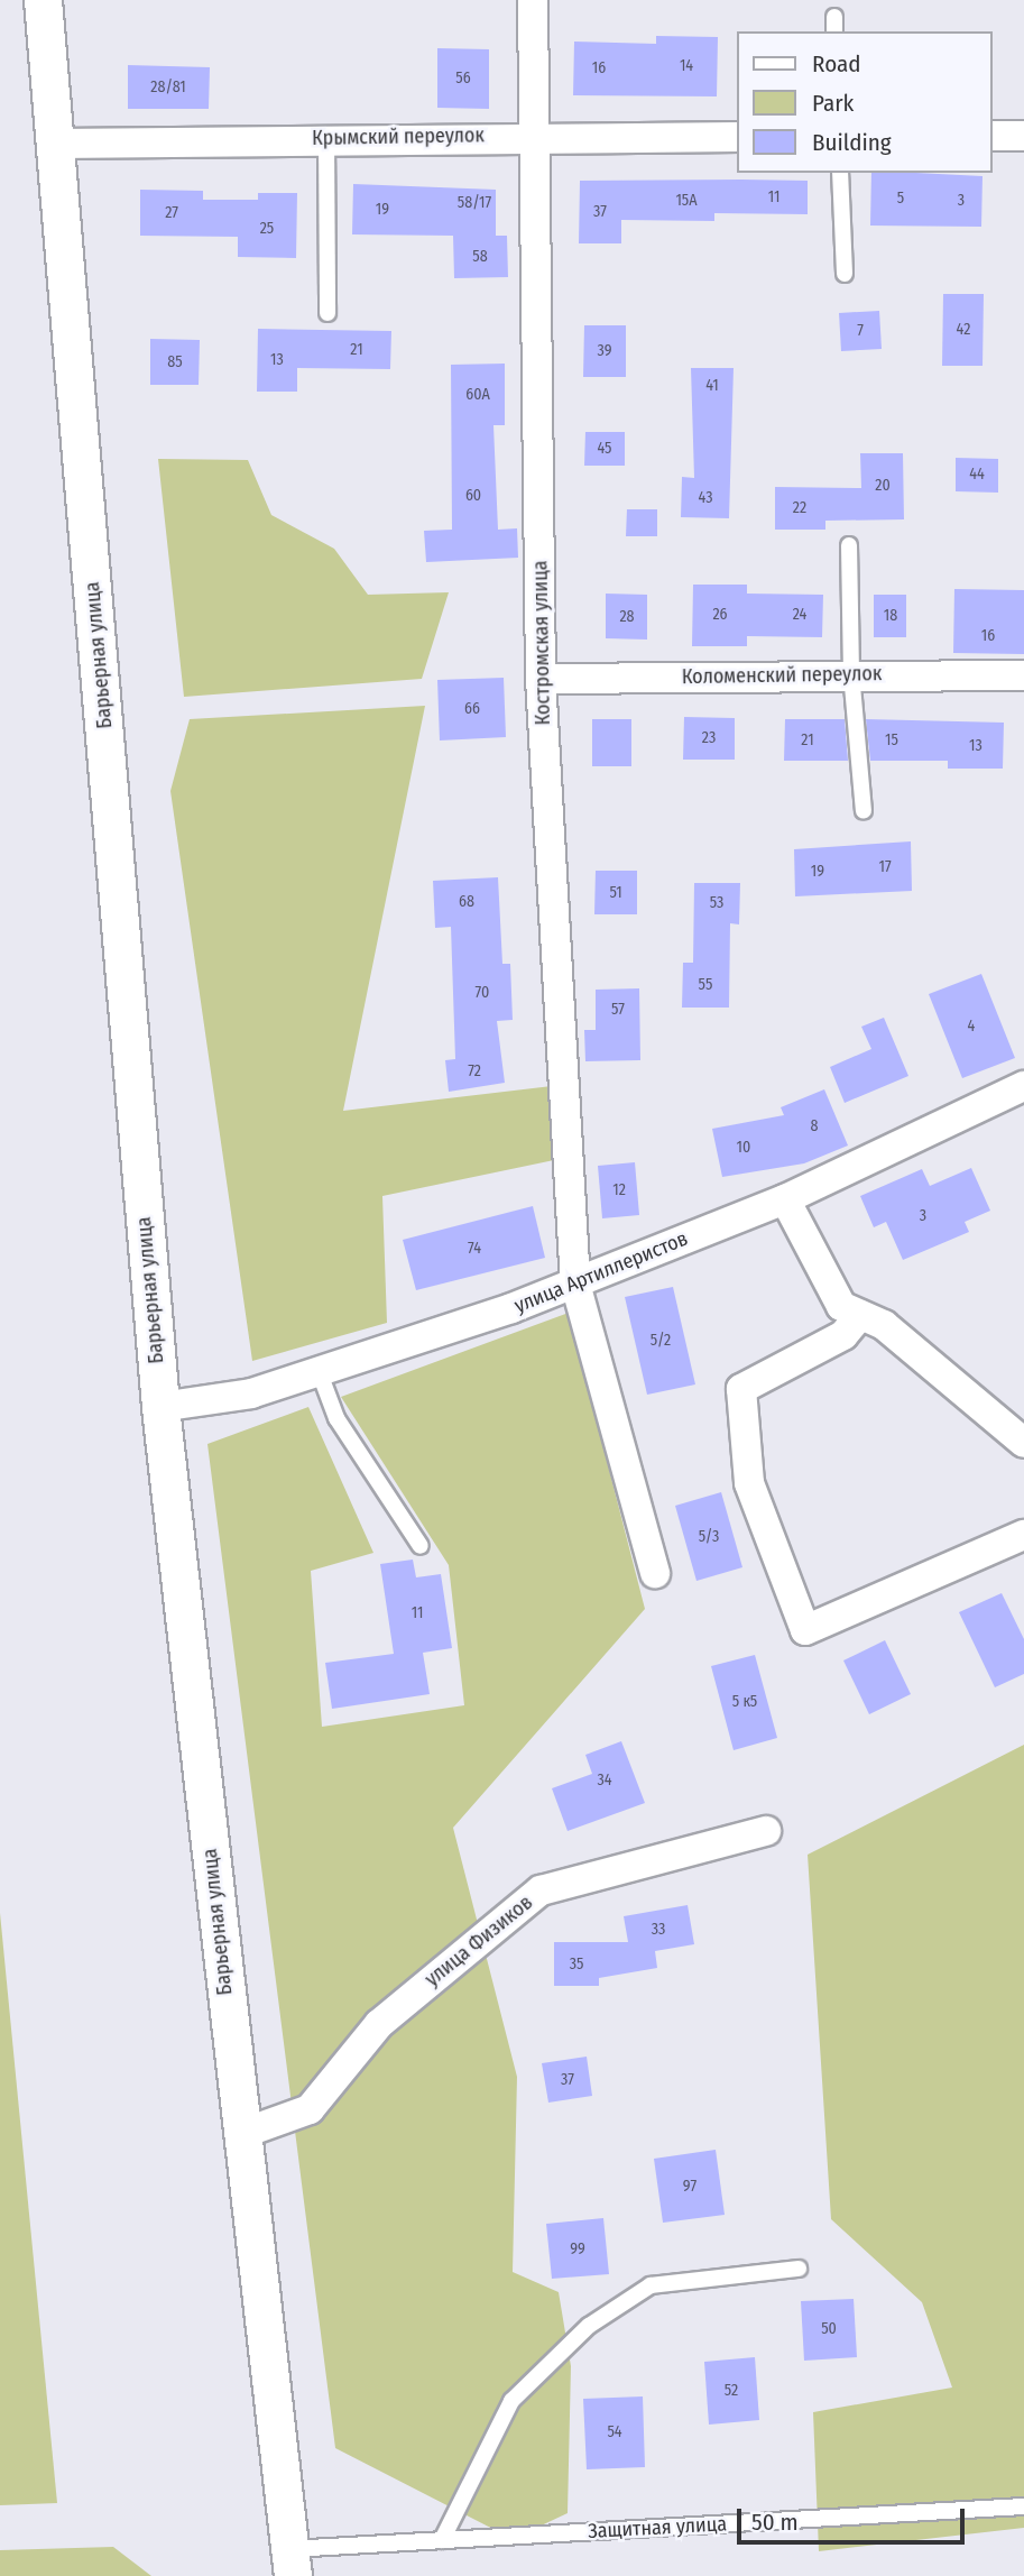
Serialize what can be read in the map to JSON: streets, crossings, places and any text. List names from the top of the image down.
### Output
{
  "streets": {
    "street": [
      "Крымский переулок",
      "Костромская улица",
      "Барьерная улица",
      "Коломенский переулок",
      "улица Артиллеристов",
      "улица Физиков"
    ],
    "lane": ["Защитная улица"]
  },
  "crossings": [
    ["Крымский переулок", "Костромская улица"],
    ["Крымский переулок", "Барьерная улица"],
    ["Костромская улица", "Коломенский переулок"],
    ["Костромская улица", "улица Артиллеристов"],
    ["Барьерная улица", "улица Артиллеристов"],
    ["Барьерная улица", "улица Физиков"],
    ["Барьерная улица", "Защитная улица"]
  ],
  "house_numbers": [
    "14",
    "16",
    "56",
    "28/81",
    "11",
    "5",
    "15А",
    "3",
    "58/17",
    "19",
    "37",
    "27",
    "25",
    "58",
    "42",
    "7",
    "21",
    "39",
    "13",
    "85",
    "41",
    "60А",
    "45",
    "44",
    "20",
    "60",
    "43",
    "22",
    "26",
    "24",
    "18",
    "28",
    "16",
    "66",
    "23",
    "21",
    "15",
    "13",
    "17",
    "19",
    "51",
    "68",
    "53",
    "55",
    "70",
    "57",
    "4",
    "72",
    "8",
    "10",
    "12",
    "3",
    "74",
    "5/2",
    "5/3",
    "11",
    "5 к5",
    "34",
    "33",
    "35",
    "37",
    "97",
    "99",
    "50",
    "52",
    "54"
  ],
  "legend": ["Road", "Park", "Building"],
  "scale_bar": "50 m"
}
